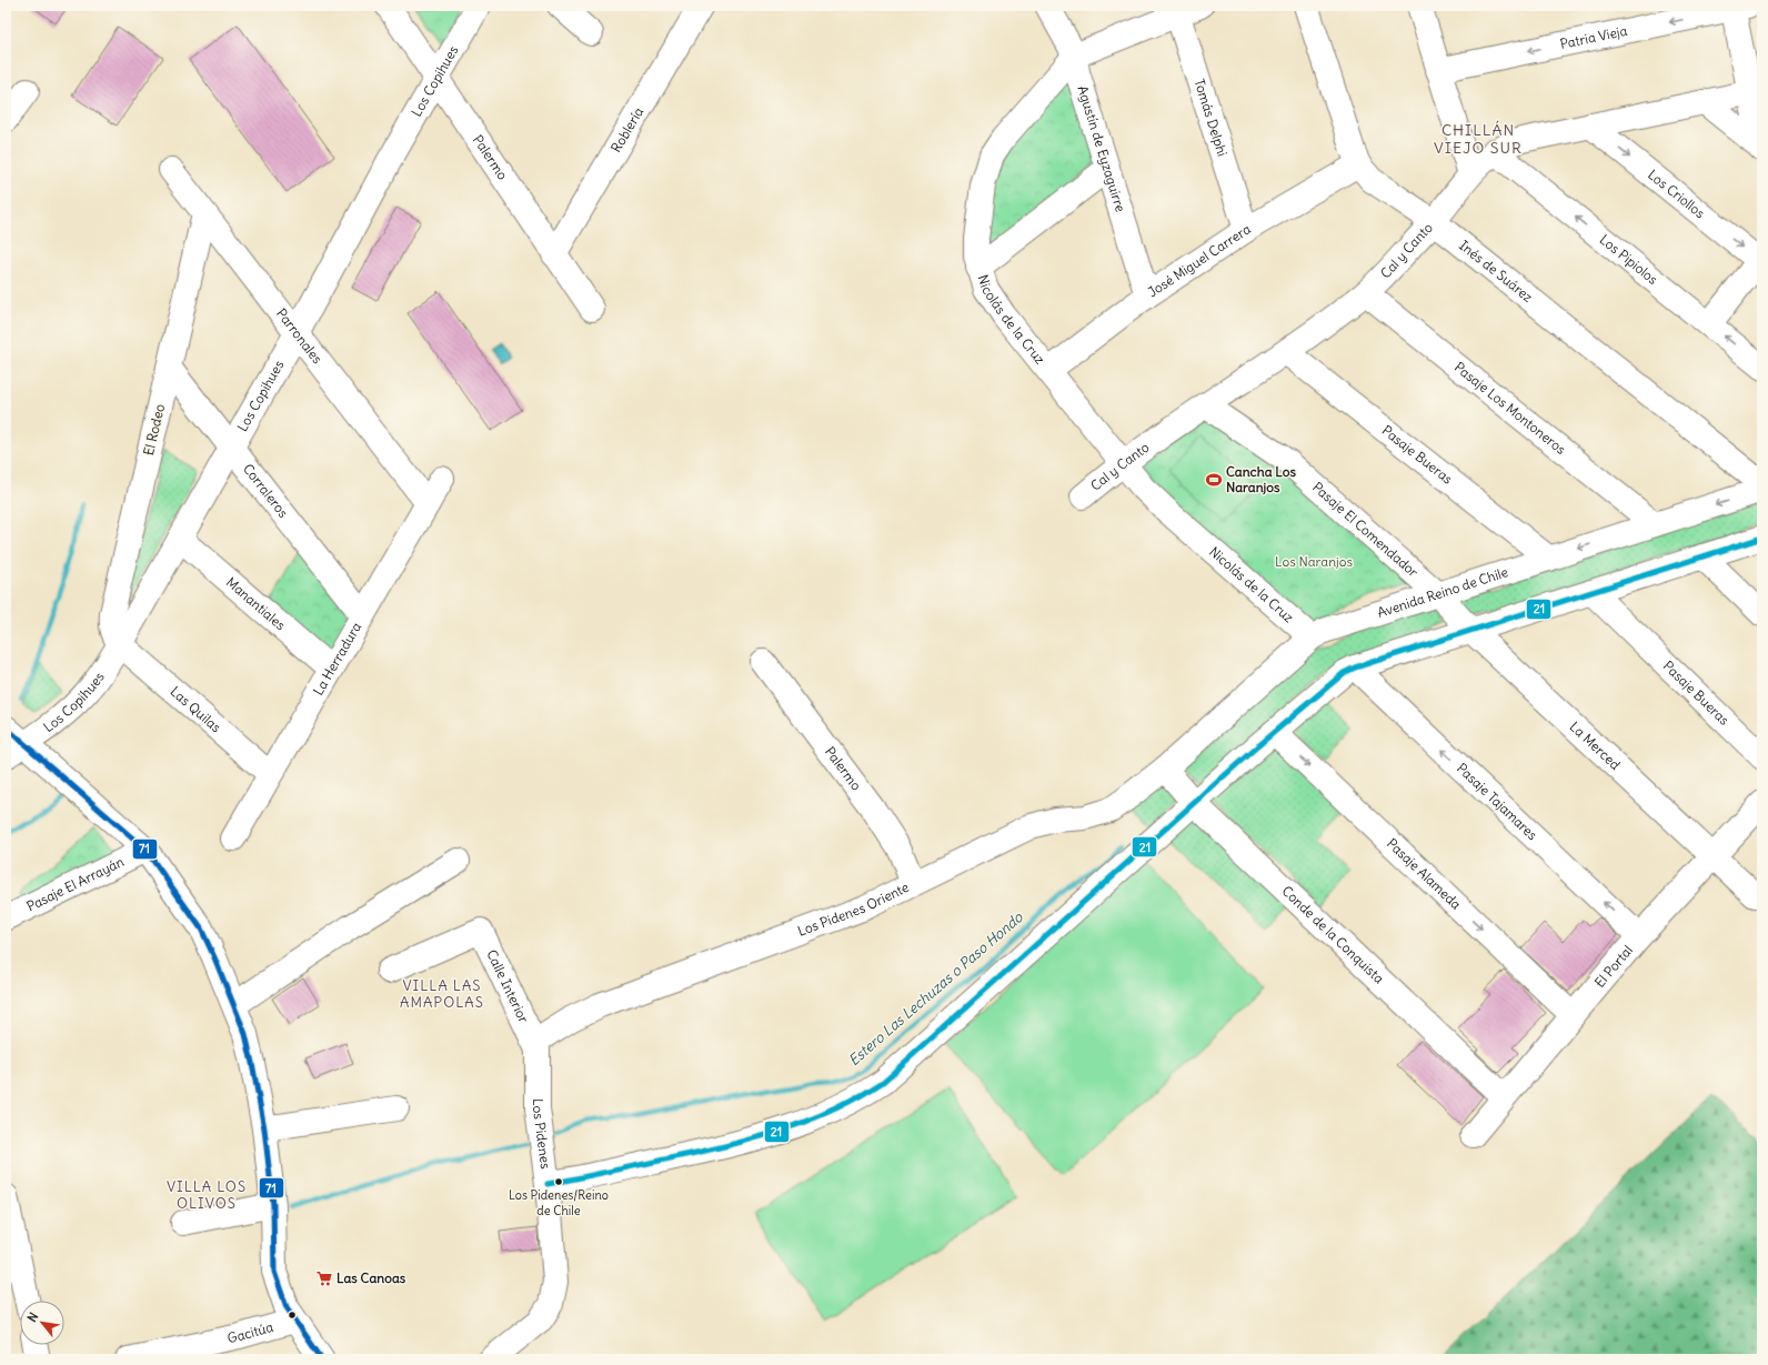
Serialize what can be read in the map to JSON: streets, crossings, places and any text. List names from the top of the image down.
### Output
{
  "streets": {
    "street": [
      "Patria Vieja",
      "Los Copihues",
      "Tomás Delphi",
      "Roblería",
      "Agustín de Eyzaguirre",
      "Palermo",
      "Los Criollos",
      "Cal y Canto",
      "Los Pipiolos",
      "José Miguel Carrera",
      "Inés de Suárez",
      "Nicolás de la Cruz",
      "Parronales",
      "Pasaje Los Montoneros",
      "El Rodeo",
      "Pasaje Bueras",
      "Corraleros",
      "Pasaje El Comendador",
      "Avenida Reino de Chile",
      "Manantiales",
      "La Herradura",
      "Las Quilas",
      "La Merced",
      "Pasaje Tajamares",
      "Pasaje Alameda",
      "Pasaje El Arrayán",
      "Los Pidenes Oriente",
      "Conde de la Conquista",
      "El Portal",
      "Calle Interior",
      "Los Pidenes",
      "Gacitúa"
    ]
  },
  "crossings": [
    ["Los Copihues", "Palermo"],
    ["Los Copihues", "Parronales"],
    ["Los Copihues", "El Rodeo"],
    ["Los Copihues", "Corraleros"],
    ["Los Copihues", "Manantiales"],
    ["Los Copihues", "Las Quilas"],
    ["Tomás Delphi", "José Miguel Carrera"],
    ["Tomás Delphi", "Nicolás de la Cruz"],
    ["Roblería", "Palermo"],
    ["Agustín de Eyzaguirre", "José Miguel Carrera"],
    ["Agustín de Eyzaguirre", "Nicolás de la Cruz"],
    ["Palermo", "Los Pidenes Oriente"],
    ["Los Criollos", "Cal y Canto"],
    ["Cal y Canto", "Los Pipiolos"],
    ["Cal y Canto", "Inés de Suárez"],
    ["Cal y Canto", "Nicolás de la Cruz"],
    ["Cal y Canto", "Pasaje Los Montoneros"],
    ["Cal y Canto", "Pasaje Bueras"],
    ["Cal y Canto", "Pasaje El Comendador"],
    ["José Miguel Carrera", "Inés de Suárez"],
    ["José Miguel Carrera", "Nicolás de la Cruz"],
    ["Nicolás de la Cruz", "Avenida Reino de Chile"],
    ["Parronales", "El Rodeo"],
    ["Parronales", "La Herradura"],
    ["Pasaje Los Montoneros", "Avenida Reino de Chile"],
    ["El Rodeo", "Corraleros"],
    ["El Rodeo", "Las Quilas"],
    ["Pasaje Bueras", "Avenida Reino de Chile"],
    ["Corraleros", "La Herradura"],
    ["Pasaje El Comendador", "Avenida Reino de Chile"],
    ["Pasaje El Comendador", "La Merced"],
    ["Avenida Reino de Chile", "La Merced"],
    ["Avenida Reino de Chile", "Los Pidenes Oriente"],
    ["Avenida Reino de Chile", "Conde de la Conquista"],
    ["Manantiales", "La Herradura"],
    ["La Herradura", "Las Quilas"],
    ["La Merced", "El Portal"],
    ["Pasaje Tajamares", "El Portal"],
    ["Pasaje Alameda", "El Portal"],
    ["Los Pidenes Oriente", "Conde de la Conquista"],
    ["Los Pidenes Oriente", "Calle Interior"],
    ["Los Pidenes Oriente", "Los Pidenes"],
    ["Conde de la Conquista", "El Portal"],
    ["Calle Interior", "Los Pidenes"]
  ],
  "one_way": [
    "Patria Vieja",
    "Los Pipiolos",
    "Pasaje Tajamares",
    "Pasaje Alameda"
  ],
  "districts": ["CHILLÁN VIEJO SUR", "VILLA LAS AMAPOLAS", "VILLA LOS OLIVOS"],
  "water": ["Estero Las Lechuzas o Paso Hondo"],
  "parks": ["Los Naranjos"],
  "places": {
    "sports": ["Cancha Los Naranjos"],
    "other": ["Los Pidenes/Reino de Chile"],
    "supermarket": ["Las Canoas"]
  },
  "lines": ["transit line 21", "transit line 71"],
  "north": "top left"
}
